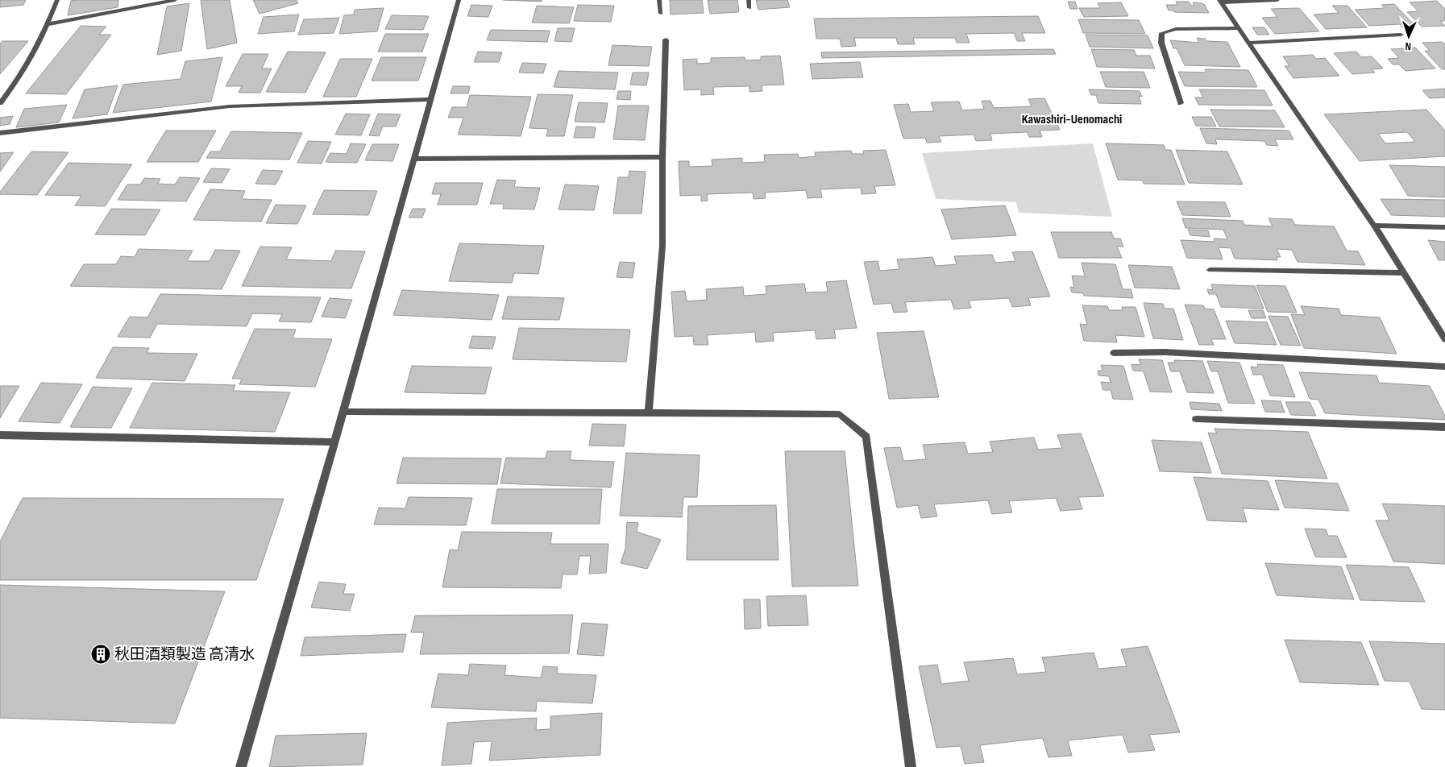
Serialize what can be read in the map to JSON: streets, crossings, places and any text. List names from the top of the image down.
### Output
{
  "districts": ["Kawashiri-Uenomachi"],
  "places": {
    "building": ["秋田酒類製造 高清水"]
  },
  "north": "bottom"
}
